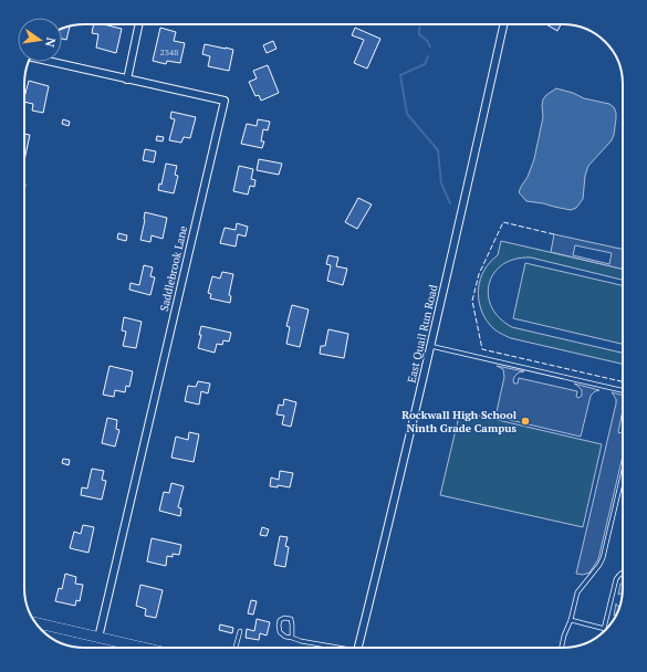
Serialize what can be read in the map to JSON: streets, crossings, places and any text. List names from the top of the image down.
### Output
{
  "streets": {
    "street": ["Saddlebrook Lane", "East Quail Run Road"]
  },
  "places": ["Rockwall High School Ninth Grade Campus"],
  "house_numbers": ["2348"],
  "north": "right"
}
